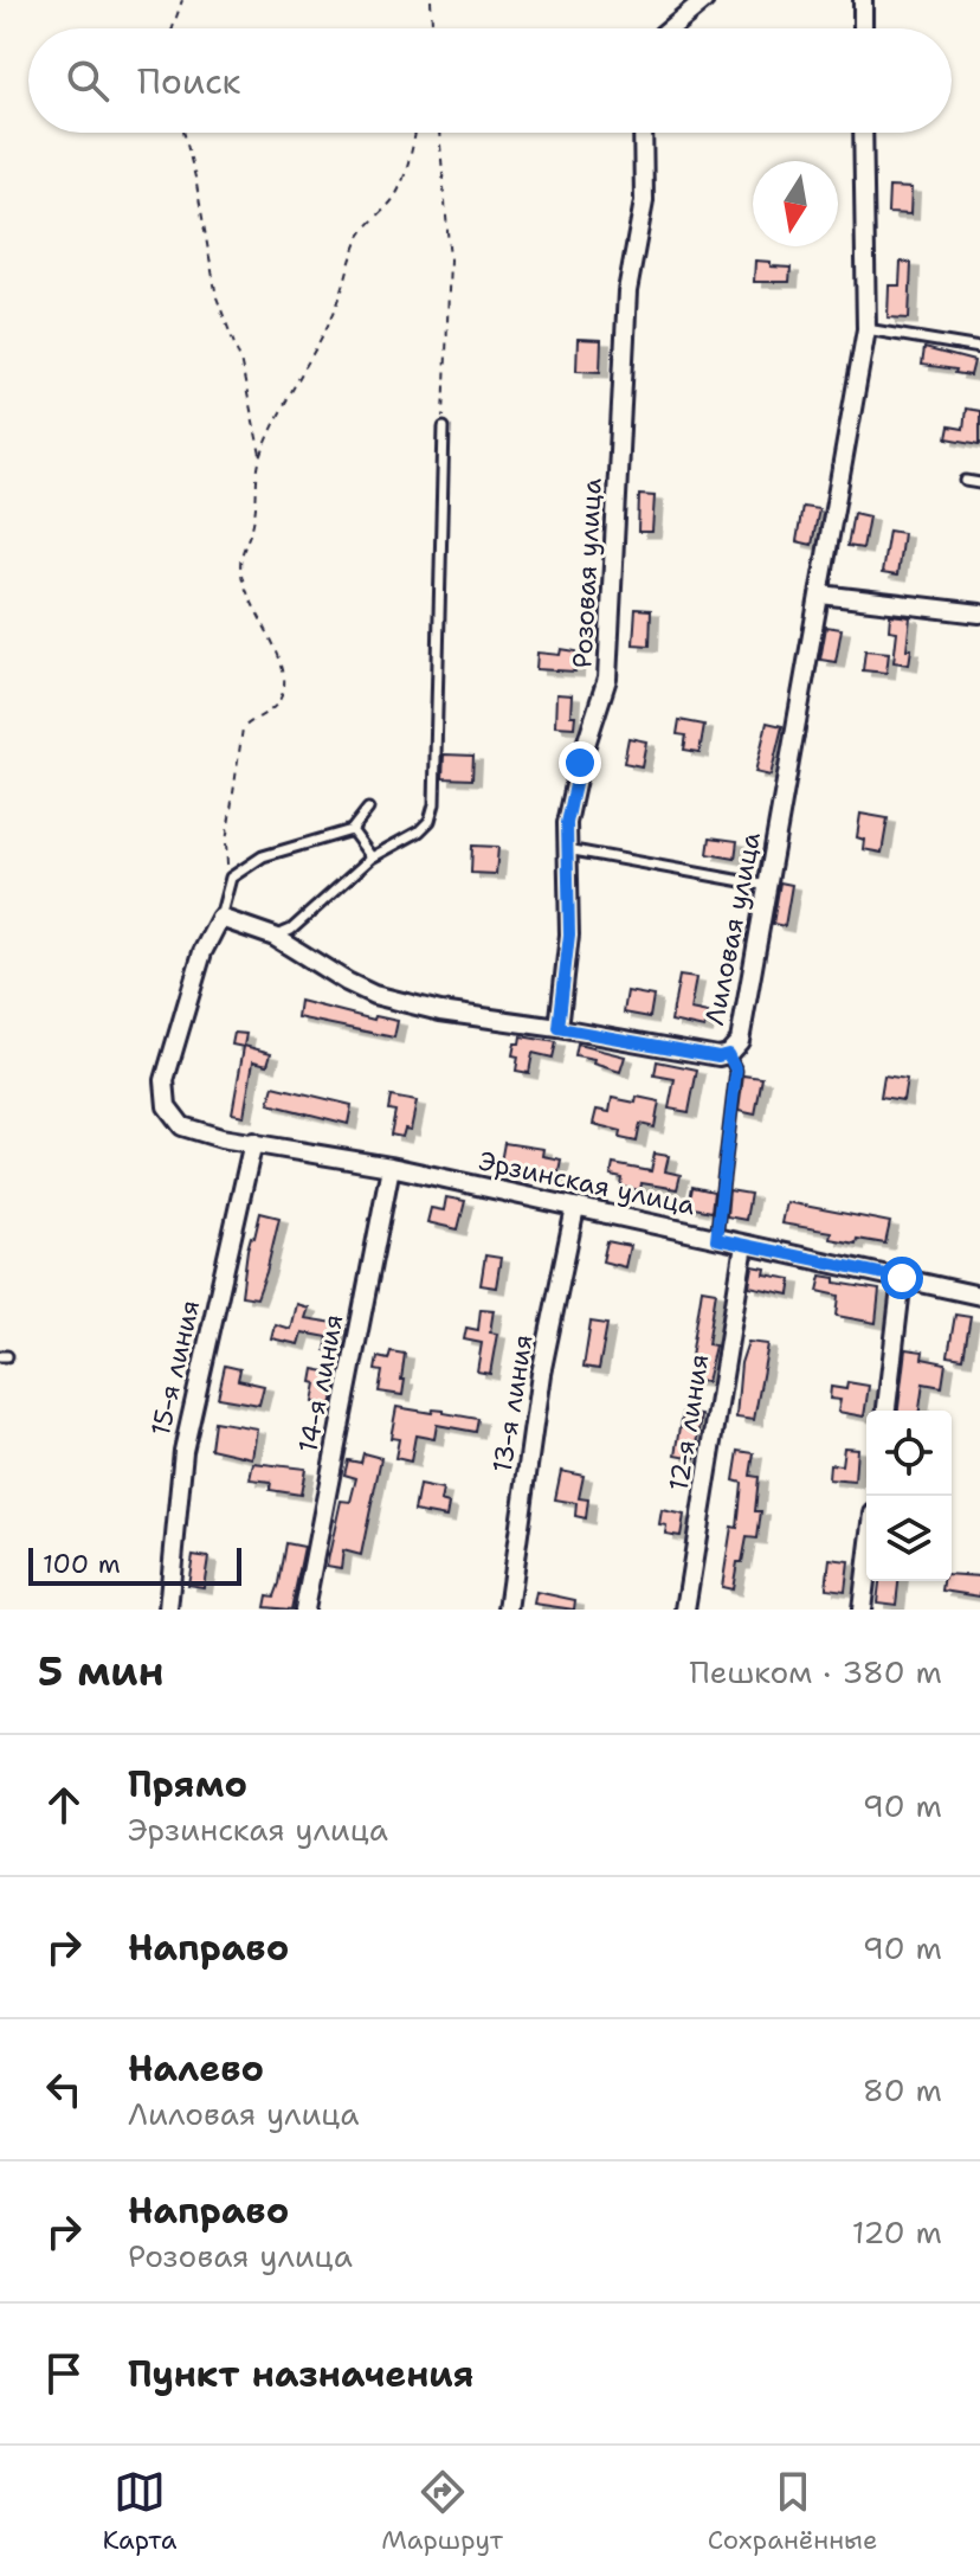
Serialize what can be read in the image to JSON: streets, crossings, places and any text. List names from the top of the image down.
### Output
{
  "streets": {
    "street": [
      "Розовая улица",
      "Лиловая улица",
      "Эрзинская улица",
      "15-я линия",
      "14-я линия",
      "13-я линия",
      "12-я линия"
    ]
  },
  "crossings": [
    ["Розовая улица", "Лиловая улица"],
    ["Лиловая улица", "Эрзинская улица"],
    ["Эрзинская улица", "15-я линия"],
    ["Эрзинская улица", "14-я линия"],
    ["Эрзинская улица", "13-я линия"],
    ["Эрзинская улица", "12-я линия"]
  ],
  "scale_bar": "100 m",
  "north": "bottom",
  "page": {
    "search": "Поиск",
    "scale": "100 m",
    "heading": ["5 мин", "Пешком · 380 m"],
    "list": [
      ["Прямо", "Эрзинская улица", "90 m"],
      ["Направо", "90 m"],
      ["Налево", "Лиловая улица", "80 m"],
      ["Направо", "Розовая улица", "120 m"],
      "Пункт назначения"
    ],
    "nav": ["Карта", "Маршрут", "Сохранённые"]
  }
}
